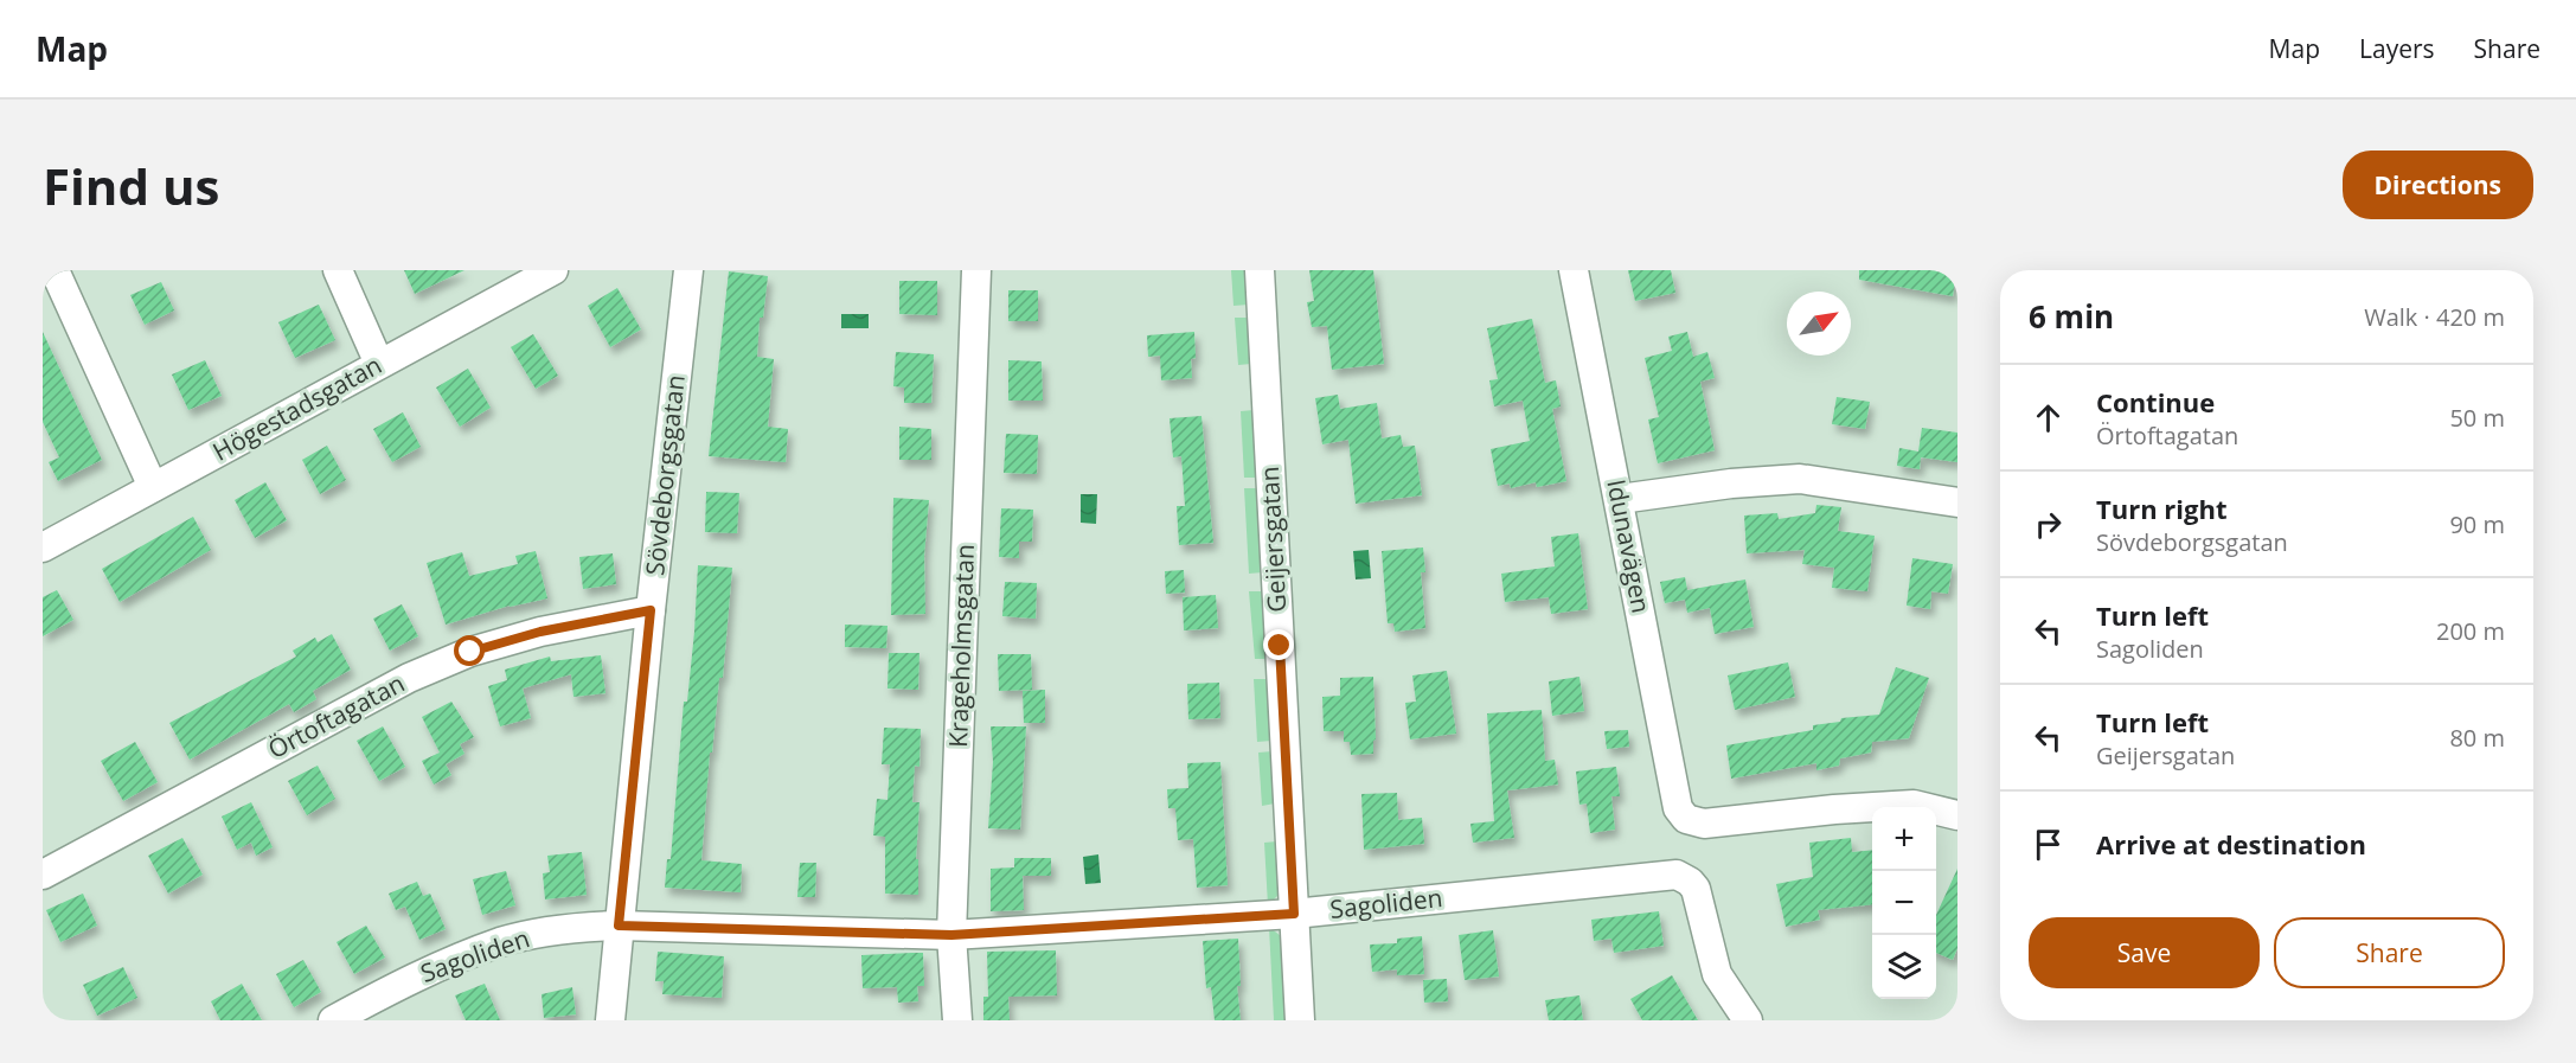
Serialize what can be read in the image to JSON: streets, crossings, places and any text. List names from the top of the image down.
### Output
{
  "streets": {
    "street": [
      "Högestadsgatan",
      "Sövdeborgsgatan",
      "Geijersgatan",
      "Idunavägen",
      "Krageholmsgatan",
      "Örtoftagatan",
      "Sagoliden"
    ]
  },
  "crossings": [
    ["Sövdeborgsgatan", "Örtoftagatan"],
    ["Sövdeborgsgatan", "Sagoliden"],
    ["Geijersgatan", "Sagoliden"],
    ["Krageholmsgatan", "Sagoliden"]
  ],
  "north": "top right",
  "page": {
    "header": "Map",
    "nav": ["Map", "Layers", "Share"],
    "buttons": [
      "Directions",
      ["Save", "Share"]
    ],
    "title": "Find us",
    "heading": ["6 min", "Walk · 420 m"],
    "list": [
      ["Continue", "Örtoftagatan", "50 m"],
      ["Turn right", "Sövdeborgsgatan", "90 m"],
      ["Turn left", "Sagoliden", "200 m"],
      ["Turn left", "Geijersgatan", "80 m"],
      "Arrive at destination"
    ],
    "map_buttons": ["+", "−"]
  }
}
